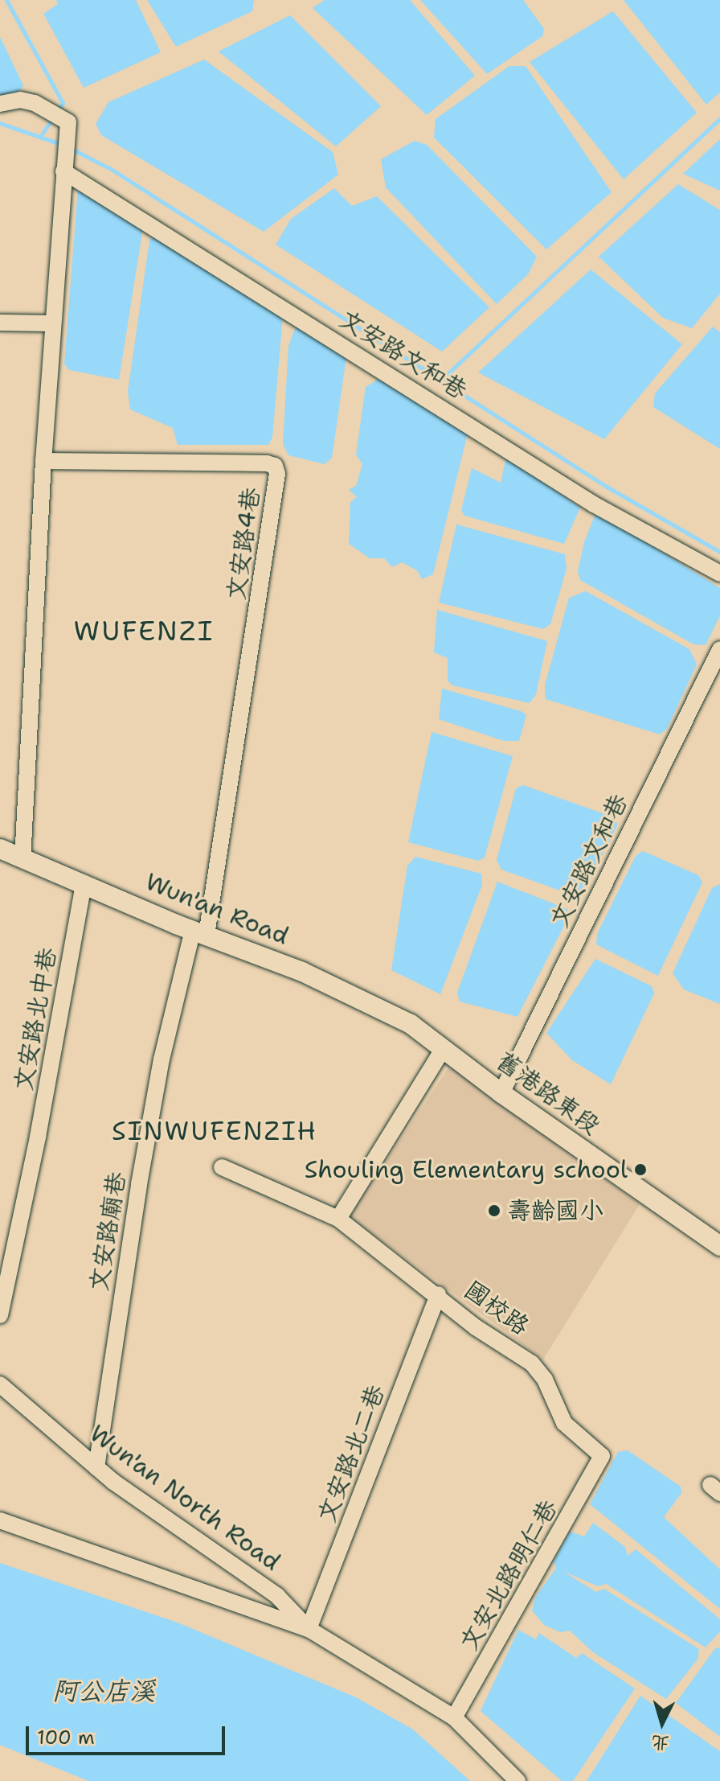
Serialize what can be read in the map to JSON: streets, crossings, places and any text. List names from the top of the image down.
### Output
{
  "streets": {
    "street": [
      "文安路文和巷",
      "文安路4巷",
      "Wun'an Road",
      "文安路北中巷",
      "舊港路東段",
      "文安路廟巷",
      "國校路",
      "文安路北二巷",
      "Wun'an North Road",
      "文安北路明仁巷"
    ]
  },
  "crossings": [
    ["文安路文和巷", "舊港路東段"],
    ["文安路4巷", "Wun'an Road"],
    ["文安路4巷", "文安路廟巷"],
    ["Wun'an Road", "文安路北中巷"],
    ["Wun'an Road", "舊港路東段"],
    ["Wun'an Road", "文安路廟巷"],
    ["文安路廟巷", "Wun'an North Road"],
    ["國校路", "文安路北二巷"],
    ["國校路", "文安北路明仁巷"],
    ["文安路北二巷", "Wun'an North Road"]
  ],
  "districts": ["WUFENZI", "SINWUFENZIH"],
  "water": ["阿公店溪"],
  "places": ["Shouling Elementary school", "壽齡國小"],
  "scale_bar": "100 m",
  "north": "bottom"
}
